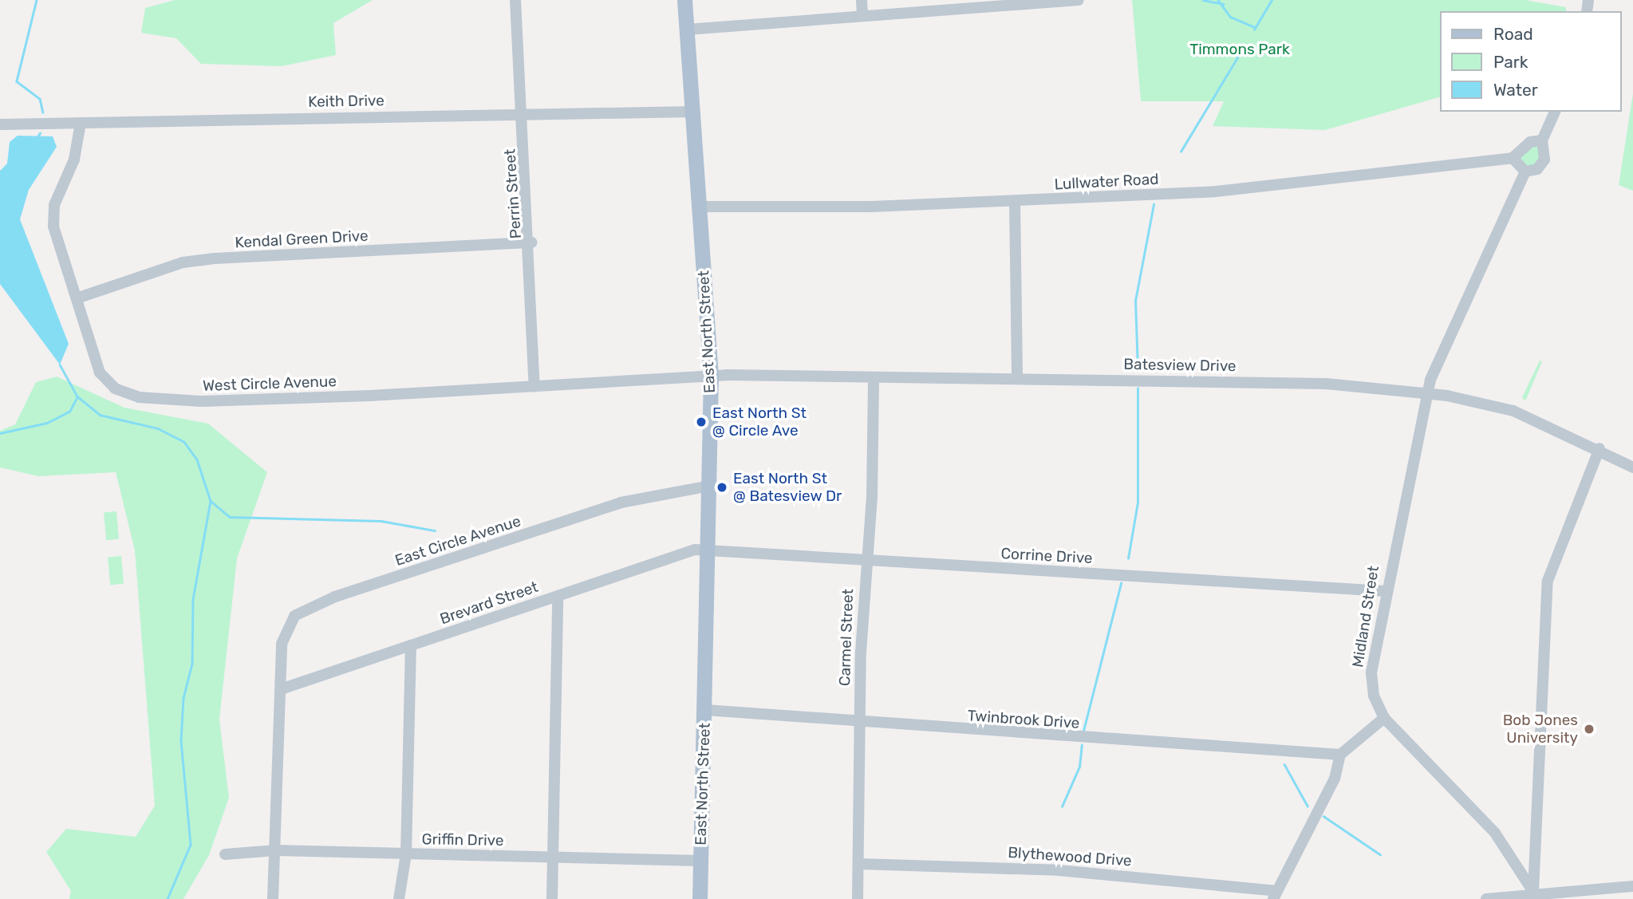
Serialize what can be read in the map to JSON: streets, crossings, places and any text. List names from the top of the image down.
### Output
{
  "streets": {
    "main road": ["East North Street"],
    "street": [
      "Keith Drive",
      "Lullwater Road",
      "Perrin Street",
      "Kendal Green Drive",
      "Batesview Drive",
      "West Circle Avenue",
      "East Circle Avenue",
      "Corrine Drive",
      "Brevard Street",
      "Midland Street",
      "Carmel Street",
      "Twinbrook Drive",
      "Griffin Drive",
      "Blythewood Drive"
    ]
  },
  "crossings": [
    ["Keith Drive", "Perrin Street"],
    ["Keith Drive", "East North Street"],
    ["Keith Drive", "West Circle Avenue"],
    ["Lullwater Road", "East North Street"],
    ["Perrin Street", "Kendal Green Drive"],
    ["Perrin Street", "West Circle Avenue"],
    ["Kendal Green Drive", "West Circle Avenue"],
    ["East North Street", "Batesview Drive"],
    ["East North Street", "West Circle Avenue"],
    ["East North Street", "East Circle Avenue"],
    ["East North Street", "Corrine Drive"],
    ["East North Street", "Brevard Street"],
    ["East North Street", "Twinbrook Drive"],
    ["East North Street", "Griffin Drive"],
    ["Batesview Drive", "West Circle Avenue"],
    ["Batesview Drive", "Midland Street"],
    ["Batesview Drive", "Carmel Street"],
    ["East Circle Avenue", "Brevard Street"],
    ["East Circle Avenue", "Griffin Drive"],
    ["Corrine Drive", "Brevard Street"],
    ["Corrine Drive", "Midland Street"],
    ["Corrine Drive", "Carmel Street"],
    ["Carmel Street", "Twinbrook Drive"],
    ["Carmel Street", "Blythewood Drive"]
  ],
  "parks": ["Timmons Park"],
  "places": ["East North St @ Circle Ave", "East North St @ Batesview Dr", "Bob Jones University"],
  "legend": ["Road", "Park", "Water"]
}
